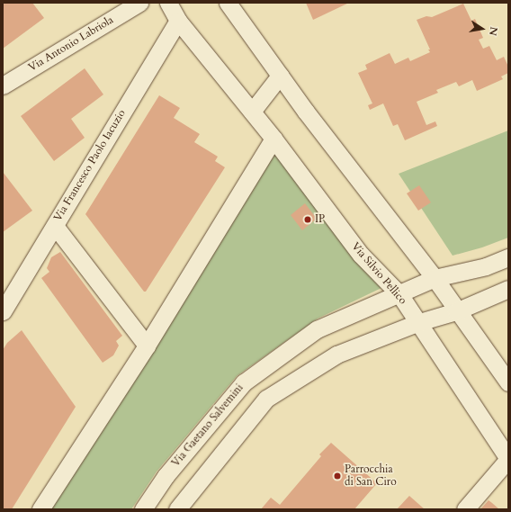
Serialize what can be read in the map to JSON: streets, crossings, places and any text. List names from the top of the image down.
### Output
{
  "streets": {
    "street": [
      "Via Antonio Labriola",
      "Via Francesco Paolo Iacuzio",
      "Via Silvio Pellico",
      "Via Gaetano Salvemini"
    ]
  },
  "crossings": [
    ["Via Francesco Paolo Iacuzio", "Via Silvio Pellico"],
    ["Via Silvio Pellico", "Via Gaetano Salvemini"]
  ],
  "places": ["IP", "Parrocchia di San Ciro"],
  "north": "right"
}
